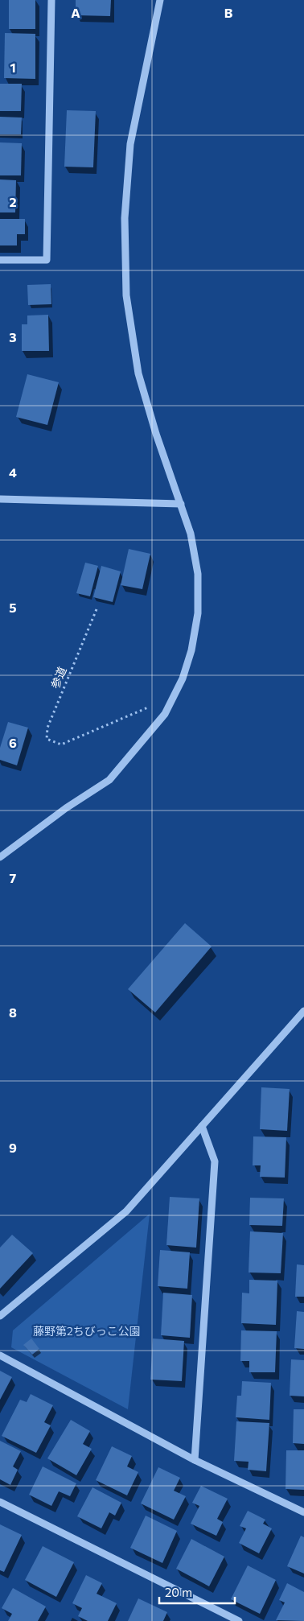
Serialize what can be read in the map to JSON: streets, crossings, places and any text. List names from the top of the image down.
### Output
{
  "streets": {
    "path": ["参道"]
  },
  "parks": ["藤野第2ちびっこ公園"],
  "scale_bar": "20 m",
  "grid": {
    "columns": ["A", "B"],
    "rows": [
      "1",
      "2",
      "3",
      "4",
      "5",
      "6",
      "7",
      "8",
      "9"
    ]
  }
}
